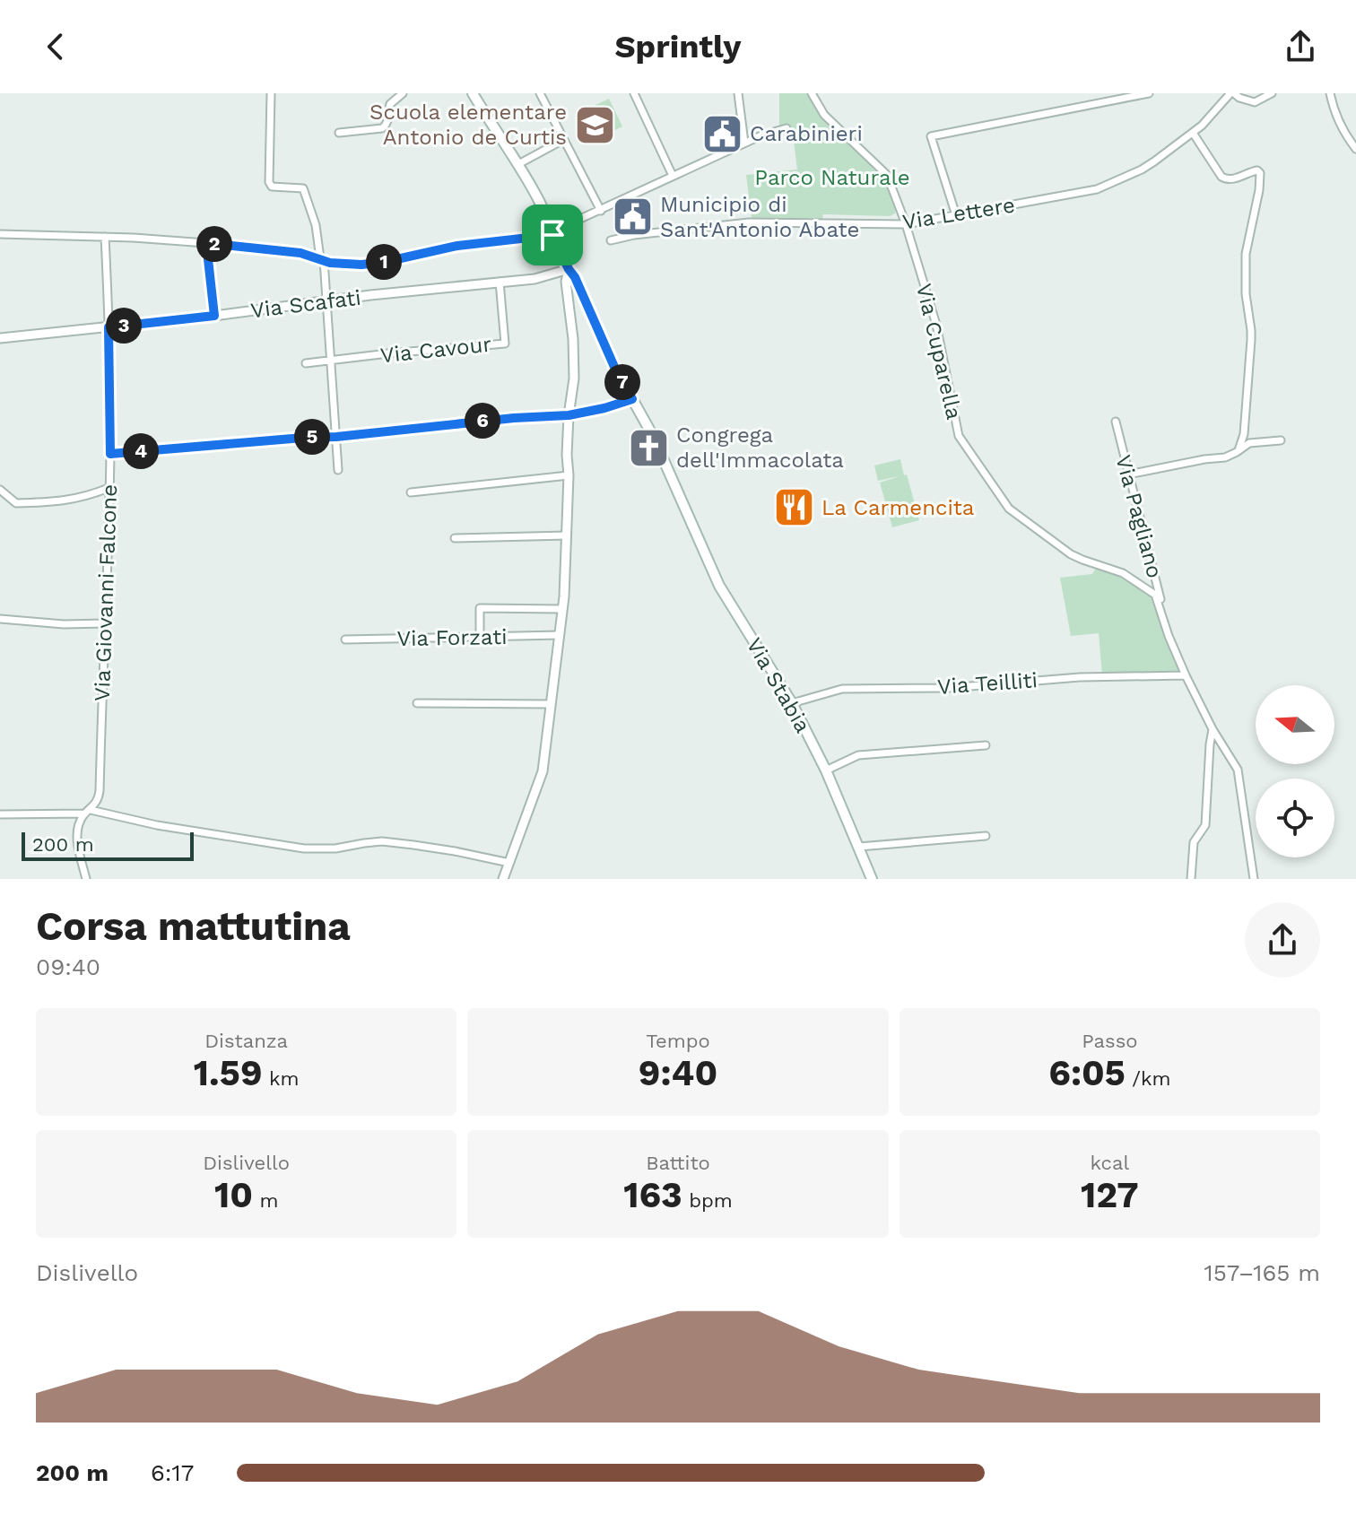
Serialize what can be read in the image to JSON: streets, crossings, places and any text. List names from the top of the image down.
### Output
{
  "streets": {
    "main road": ["Via Stabia"],
    "street": [
      "Via Lettere",
      "Via Scafati",
      "Via Cavour",
      "Via Cuparella",
      "Via Pagliano",
      "Via Giovanni Falcone",
      "Via Forzati",
      "Via Teilliti"
    ]
  },
  "crossings": [
    ["Via Lettere", "Via Cuparella"],
    ["Via Scafati", "Via Cavour"],
    ["Via Scafati", "Via Giovanni Falcone"],
    ["Via Scafati", "Via Stabia"],
    ["Via Cuparella", "Via Pagliano"],
    ["Via Cuparella", "Via Teilliti"],
    ["Via Teilliti", "Via Stabia"]
  ],
  "parks": ["Parco Naturale"],
  "places": {
    "school or university": ["Scuola elementare Antonio de Curtis"],
    "public building": ["Carabinieri", "Municipio di Sant'Antonio Abate"],
    "church": ["Congrega dell'Immacolata"],
    "restaurant": ["La Carmencita"]
  },
  "scale_bar": "200 m",
  "north": "left",
  "page": {
    "header": "Sprintly",
    "pins": [
      "2",
      "1",
      "3",
      "7",
      "6",
      "5",
      "4"
    ],
    "scale": "200 m",
    "heading": ["Corsa mattutina", "09:40"],
    "stats": [
      ["Distanza", "1.59 km"],
      ["Tempo", "9:40"],
      ["Passo", "6:05 /km"],
      ["Dislivello", "10 m"],
      ["Battito", "163 bpm"],
      ["kcal", "127"]
    ],
    "chart": ["Dislivello", "157–165 m"],
    "list": [
      {
        "name": "200 m",
        "note": "6:17"
      }
    ]
  }
}
